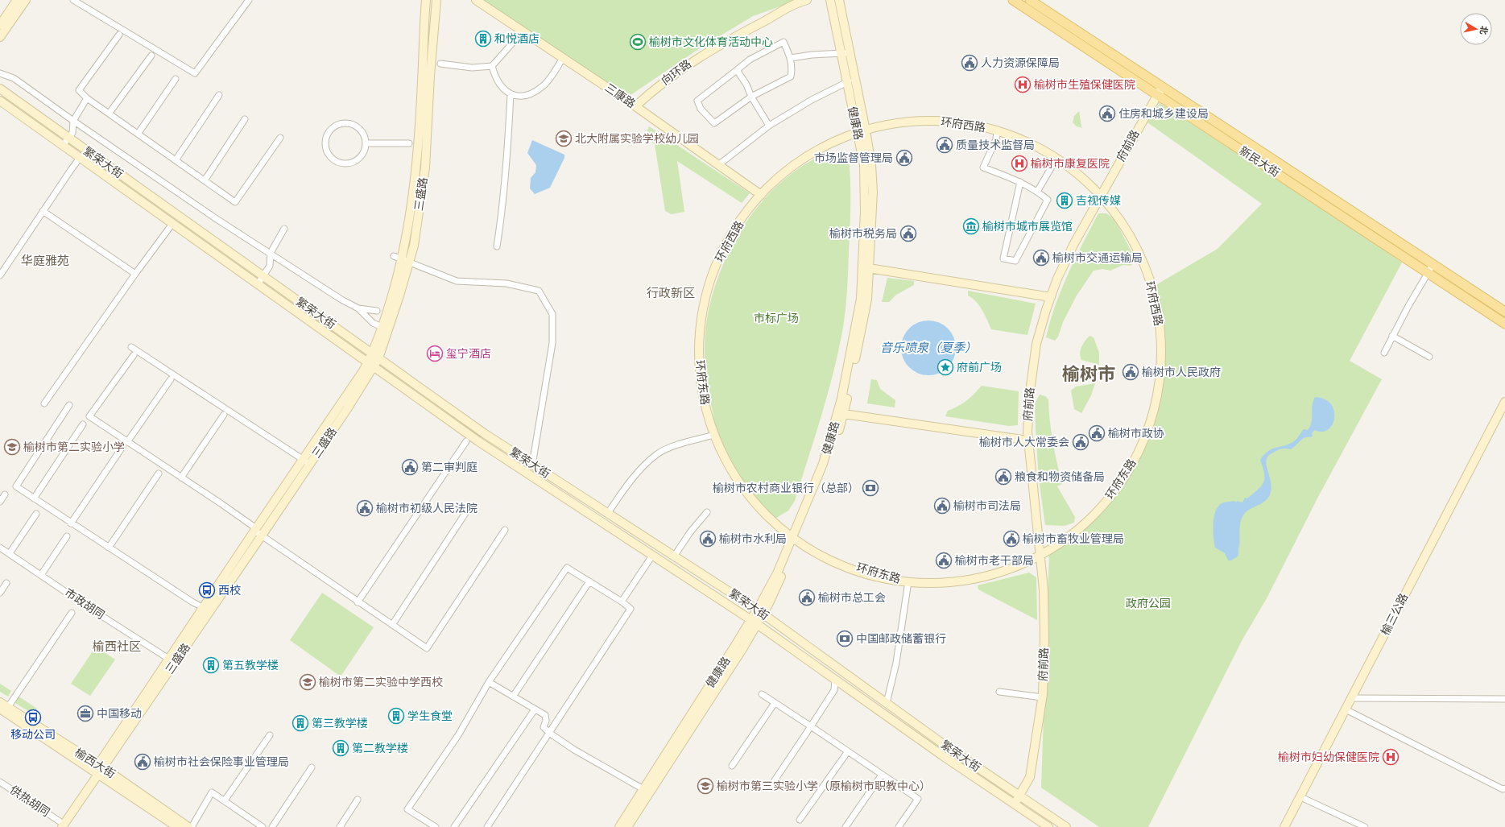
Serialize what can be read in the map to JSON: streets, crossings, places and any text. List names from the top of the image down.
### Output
{
  "streets": {
    "main road": [
      "向环路",
      "三康路",
      "健康路",
      "环府西路",
      "府前路",
      "新民大街",
      "繁荣大街",
      "三盛路",
      "环府东路",
      "榆三公路",
      "榆西大街"
    ],
    "street": ["市政胡同", "供热胡同"]
  },
  "crossings": [
    ["向环路", "三康路"],
    ["三康路", "环府西路"],
    ["健康路", "环府西路"],
    ["健康路", "繁荣大街"],
    ["健康路", "环府东路"],
    ["环府西路", "府前路"],
    ["环府西路", "环府东路"],
    ["府前路", "新民大街"],
    ["府前路", "繁荣大街"],
    ["府前路", "环府东路"],
    ["繁荣大街", "三盛路"],
    ["三盛路", "市政胡同"],
    ["三盛路", "榆西大街"],
    ["三盛路", "供热胡同"]
  ],
  "districts": [
    "华庭雅苑",
    "行政新区",
    "榆树市",
    "榆西社区"
  ],
  "water": ["音乐喷泉（夏季）"],
  "parks": ["市标广场", "政府公园"],
  "places": {
    "building": [
      "和悦酒店",
      "吉视传媒",
      "第五教学楼",
      "学生食堂",
      "第三教学楼",
      "第二教学楼"
    ],
    "sports": ["榆树市文化体育活动中心"],
    "public building": [
      "人力资源保障局",
      "住房和城乡建设局",
      "质量技术监督局",
      "市场监督管理局",
      "榆树市税务局",
      "榆树市交通运输局",
      "榆树市人民政府",
      "榆树市政协",
      "榆树市人大常委会",
      "第二审判庭",
      "粮食和物资储备局",
      "榆树市司法局",
      "榆树市初级人民法院",
      "榆树市水利局",
      "榆树市畜牧业管理局",
      "榆树市老干部局",
      "榆树市总工会",
      "榆树市社会保险事业管理局"
    ],
    "hospital": ["榆树市生殖保健医院", "榆树市康复医院", "榆树市妇幼保健医院"],
    "school or university": [
      "北大附属实验学校幼儿园",
      "榆树市第二实验小学",
      "榆树市第二实验中学西校",
      "榆树市第三实验小学（原榆树市职教中心）"
    ],
    "museum": ["榆树市城市展览馆"],
    "hotel": ["玺宁酒店"],
    "place": ["府前广场"],
    "bank": ["榆树市农村商业银行（总部）", "中国邮政储蓄银行"],
    "bus stop": ["西校", "移动公司"],
    "office": ["中国移动"]
  },
  "north": "right"
}
